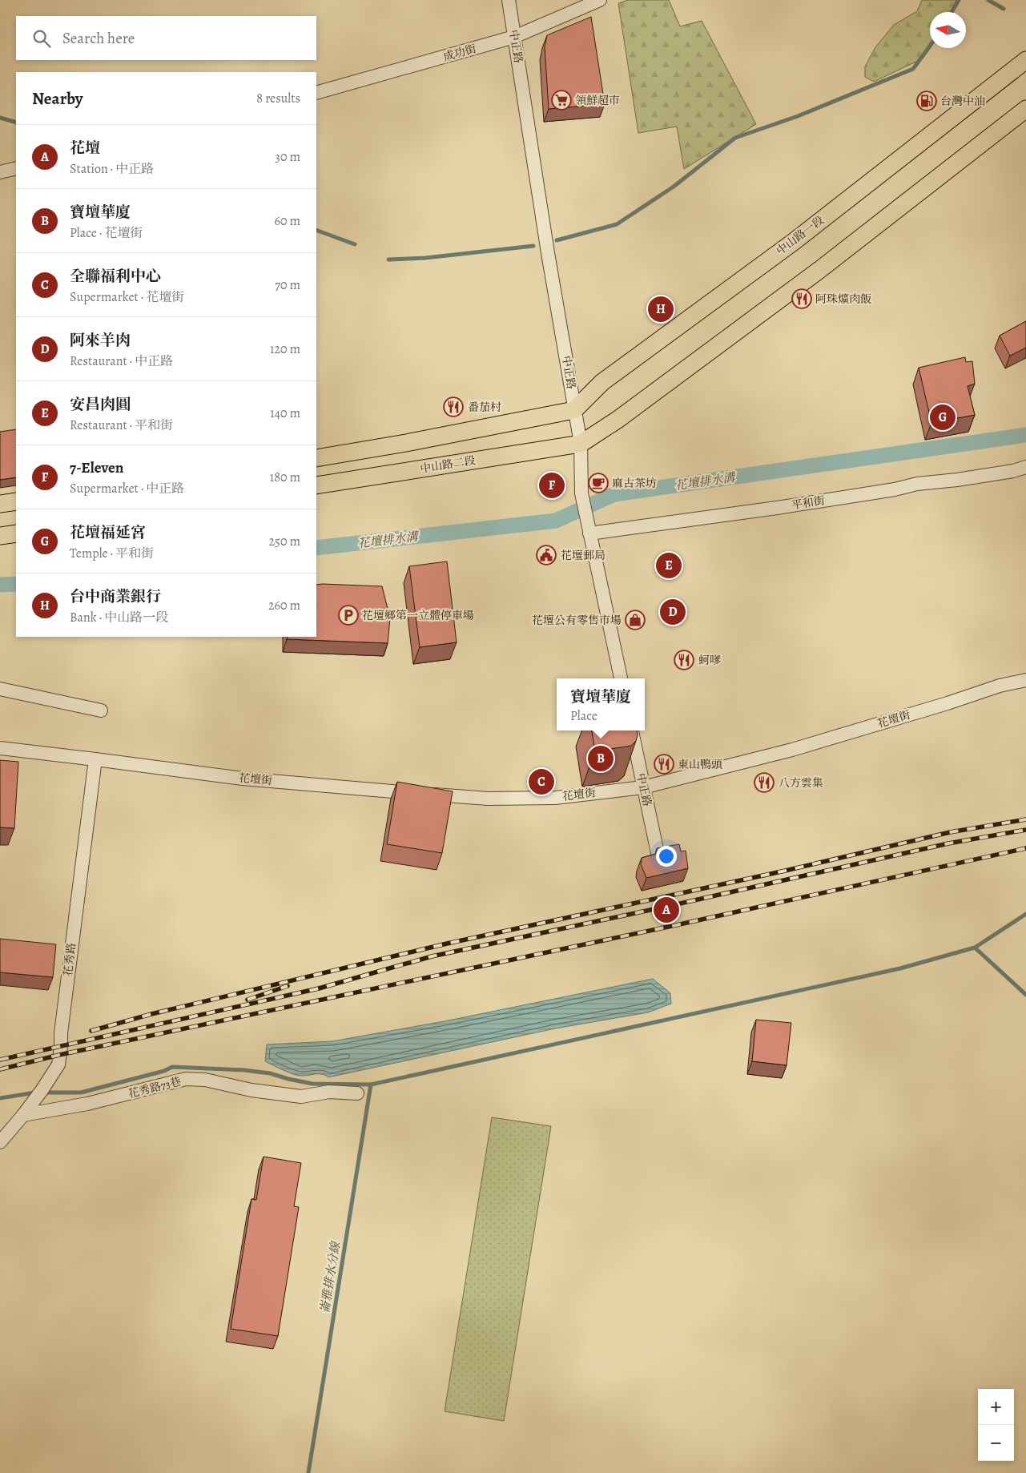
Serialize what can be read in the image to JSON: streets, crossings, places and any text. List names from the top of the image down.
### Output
{
  "streets": {
    "main road": ["中山路一段", "中山路二段"],
    "street": [
      "中正路",
      "成功街",
      "平和街",
      "花壇街",
      "花秀路",
      "花秀路73巷"
    ]
  },
  "crossings": [
    ["中正路", "成功街"],
    ["中正路", "中山路一段"],
    ["中正路", "中山路二段"],
    ["中正路", "平和街"],
    ["中正路", "花壇街"],
    ["花壇街", "花秀路"],
    ["花秀路", "花秀路73巷"]
  ],
  "water": ["花壇排水溝", "崙雅排水分線"],
  "places": {
    "supermarket": ["領鮮超市"],
    "fuel station": ["台灣中油"],
    "restaurant": [
      "阿珠爌肉飯",
      "番茄村",
      "蚵嗲",
      "東山鴨頭",
      "八方雲集"
    ],
    "cafe": ["麻古茶坊"],
    "public building": ["花壇郵局"],
    "parking": ["花壇鄉第一立體停車場"],
    "shop": ["花壇公有零售市場"]
  },
  "north": "left",
  "page": {
    "search": "Search here",
    "heading": ["Nearby", "8 results"],
    "list": [
      {
        "mark": "A",
        "name": "花壇",
        "note": "Station · 中正路",
        "value": "30 m"
      },
      {
        "mark": "B",
        "name": "寶壇華廈",
        "note": "Place · 花壇街",
        "value": "60 m"
      },
      {
        "mark": "C",
        "name": "全聯福利中心",
        "note": "Supermarket · 花壇街",
        "value": "70 m"
      },
      {
        "mark": "D",
        "name": "阿來羊肉",
        "note": "Restaurant · 中正路",
        "value": "120 m"
      },
      {
        "mark": "E",
        "name": "安昌肉圓",
        "note": "Restaurant · 平和街",
        "value": "140 m"
      },
      {
        "mark": "F",
        "name": "7-Eleven",
        "note": "Supermarket · 中正路",
        "value": "180 m"
      },
      {
        "mark": "G",
        "name": "花壇福延宮",
        "note": "Temple · 平和街",
        "value": "250 m"
      },
      {
        "mark": "H",
        "name": "台中商業銀行",
        "note": "Bank · 中山路一段",
        "value": "260 m"
      }
    ],
    "pins": [
      "H",
      "G",
      "F",
      "E",
      "D",
      "B",
      "C",
      "A"
    ],
    "popup": ["寶壇華廈", "Place"],
    "map_buttons": ["+", "−"]
  }
}
